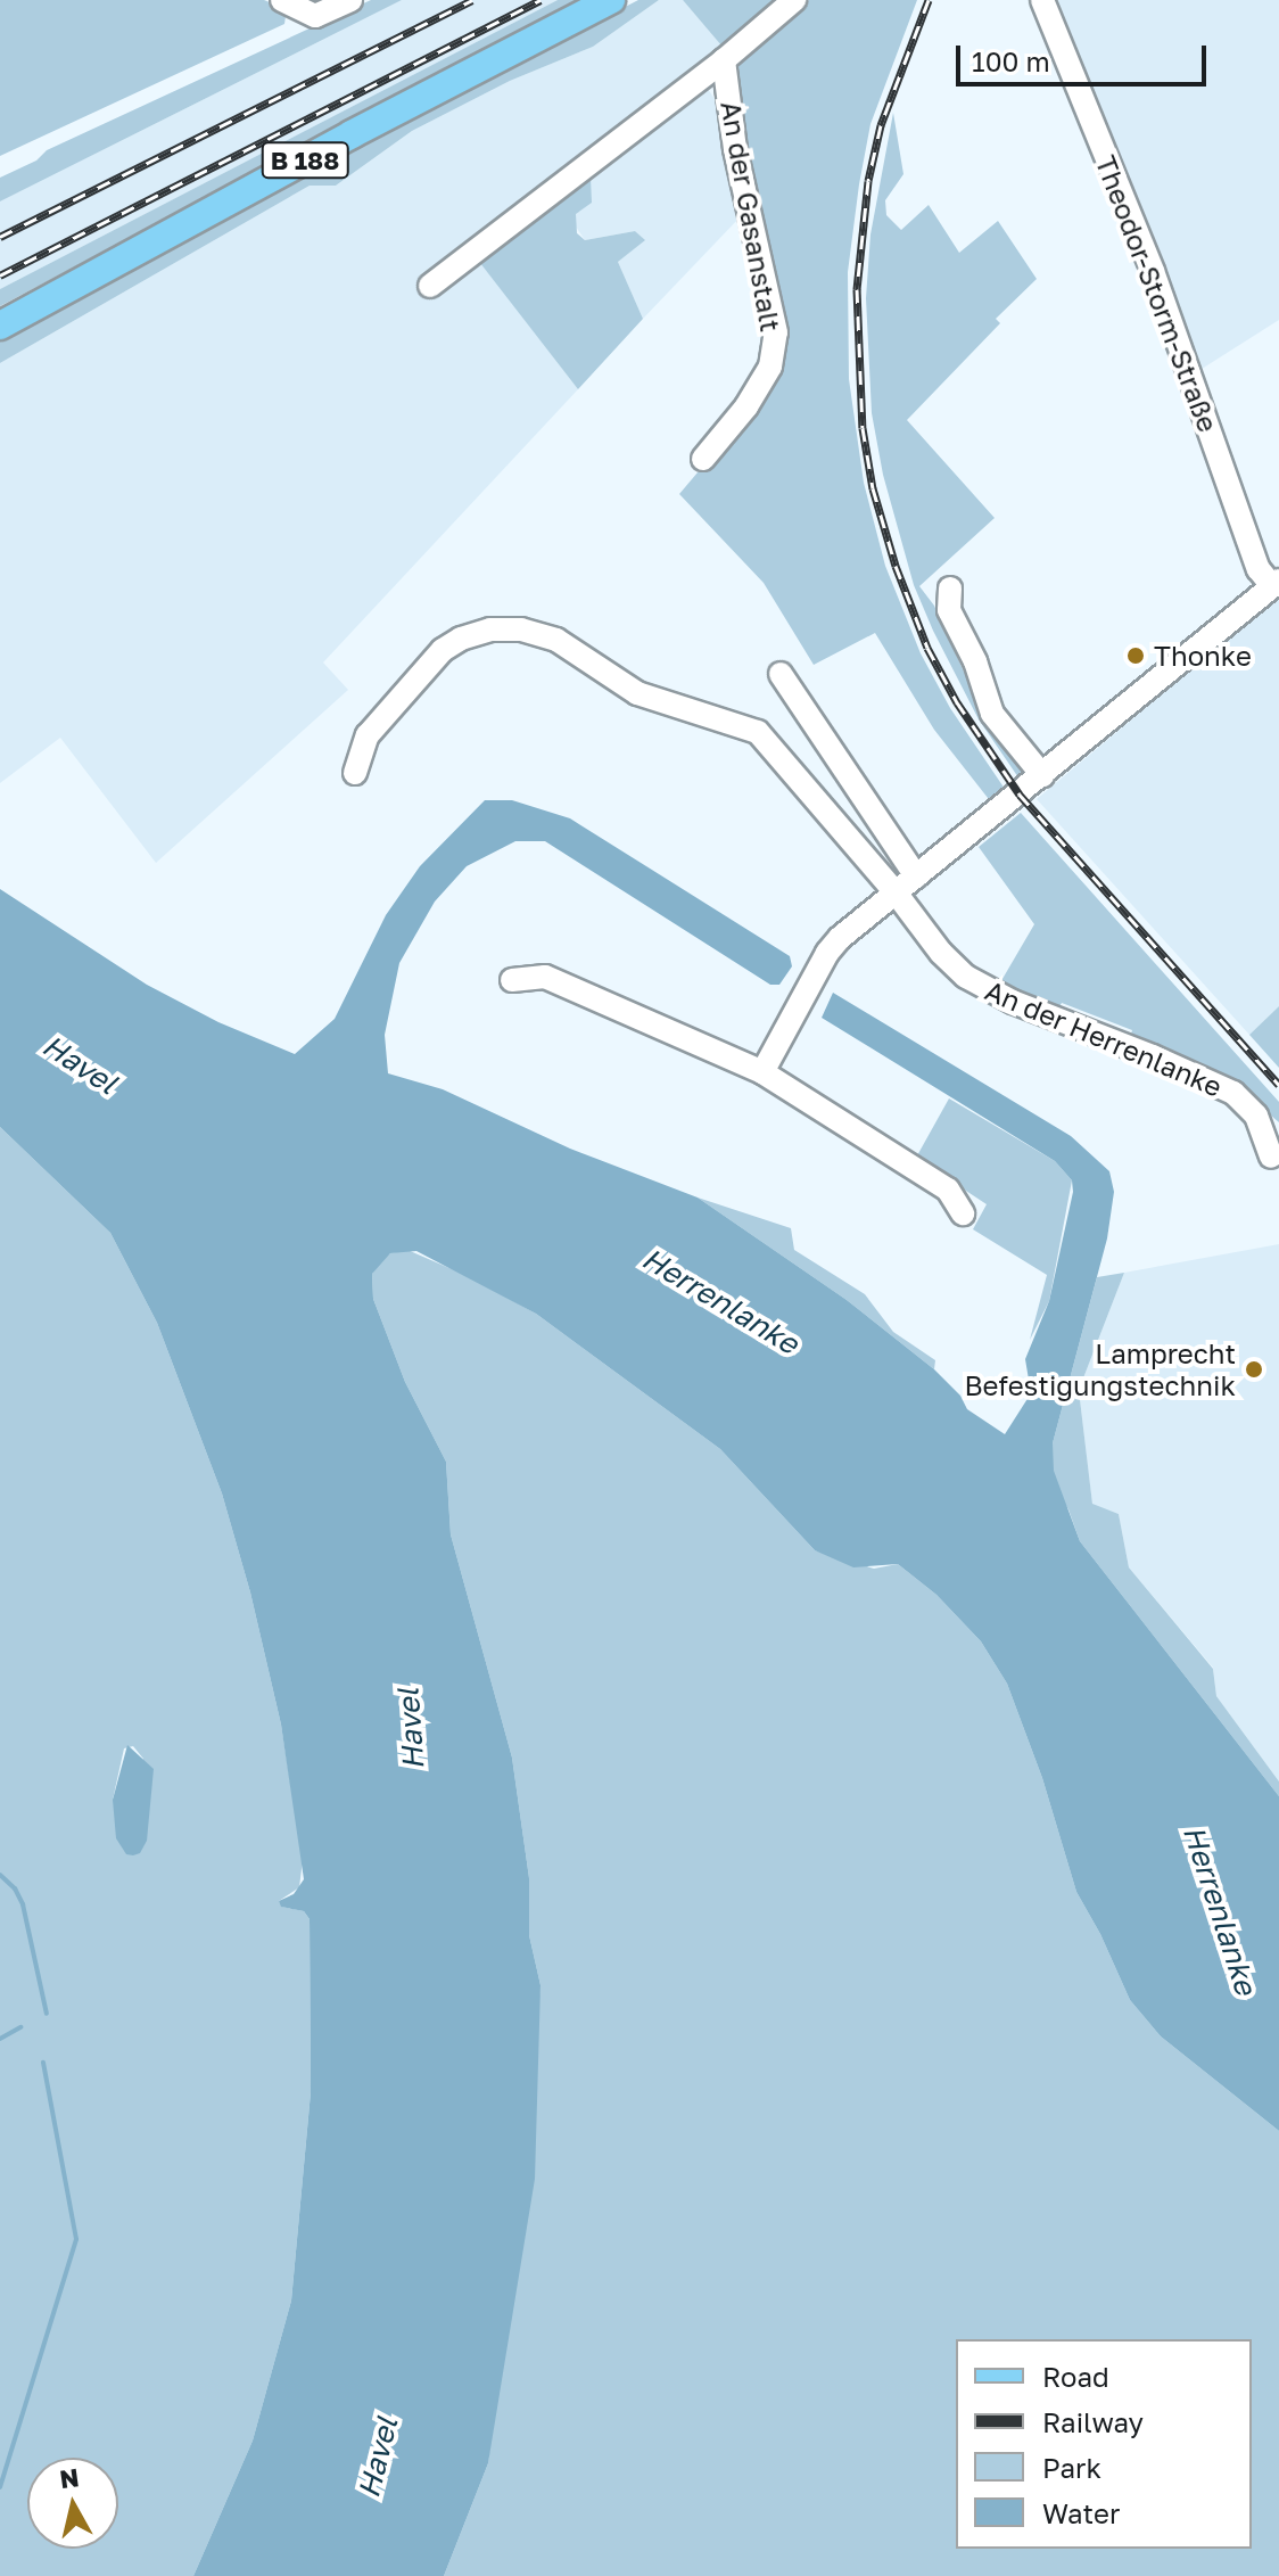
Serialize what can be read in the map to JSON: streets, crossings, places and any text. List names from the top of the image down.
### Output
{
  "streets": {
    "main road": ["B 188"],
    "street": ["An der Gasanstalt", "Theodor-Storm-Straße", "An der Herrenlanke"]
  },
  "water": ["Havel", "Herrenlanke"],
  "places": ["Thonke", "Lamprecht Befestigungstechnik"],
  "legend": [
    "Road",
    "Railway",
    "Park",
    "Water"
  ],
  "scale_bar": "100 m",
  "north": "top"
}
